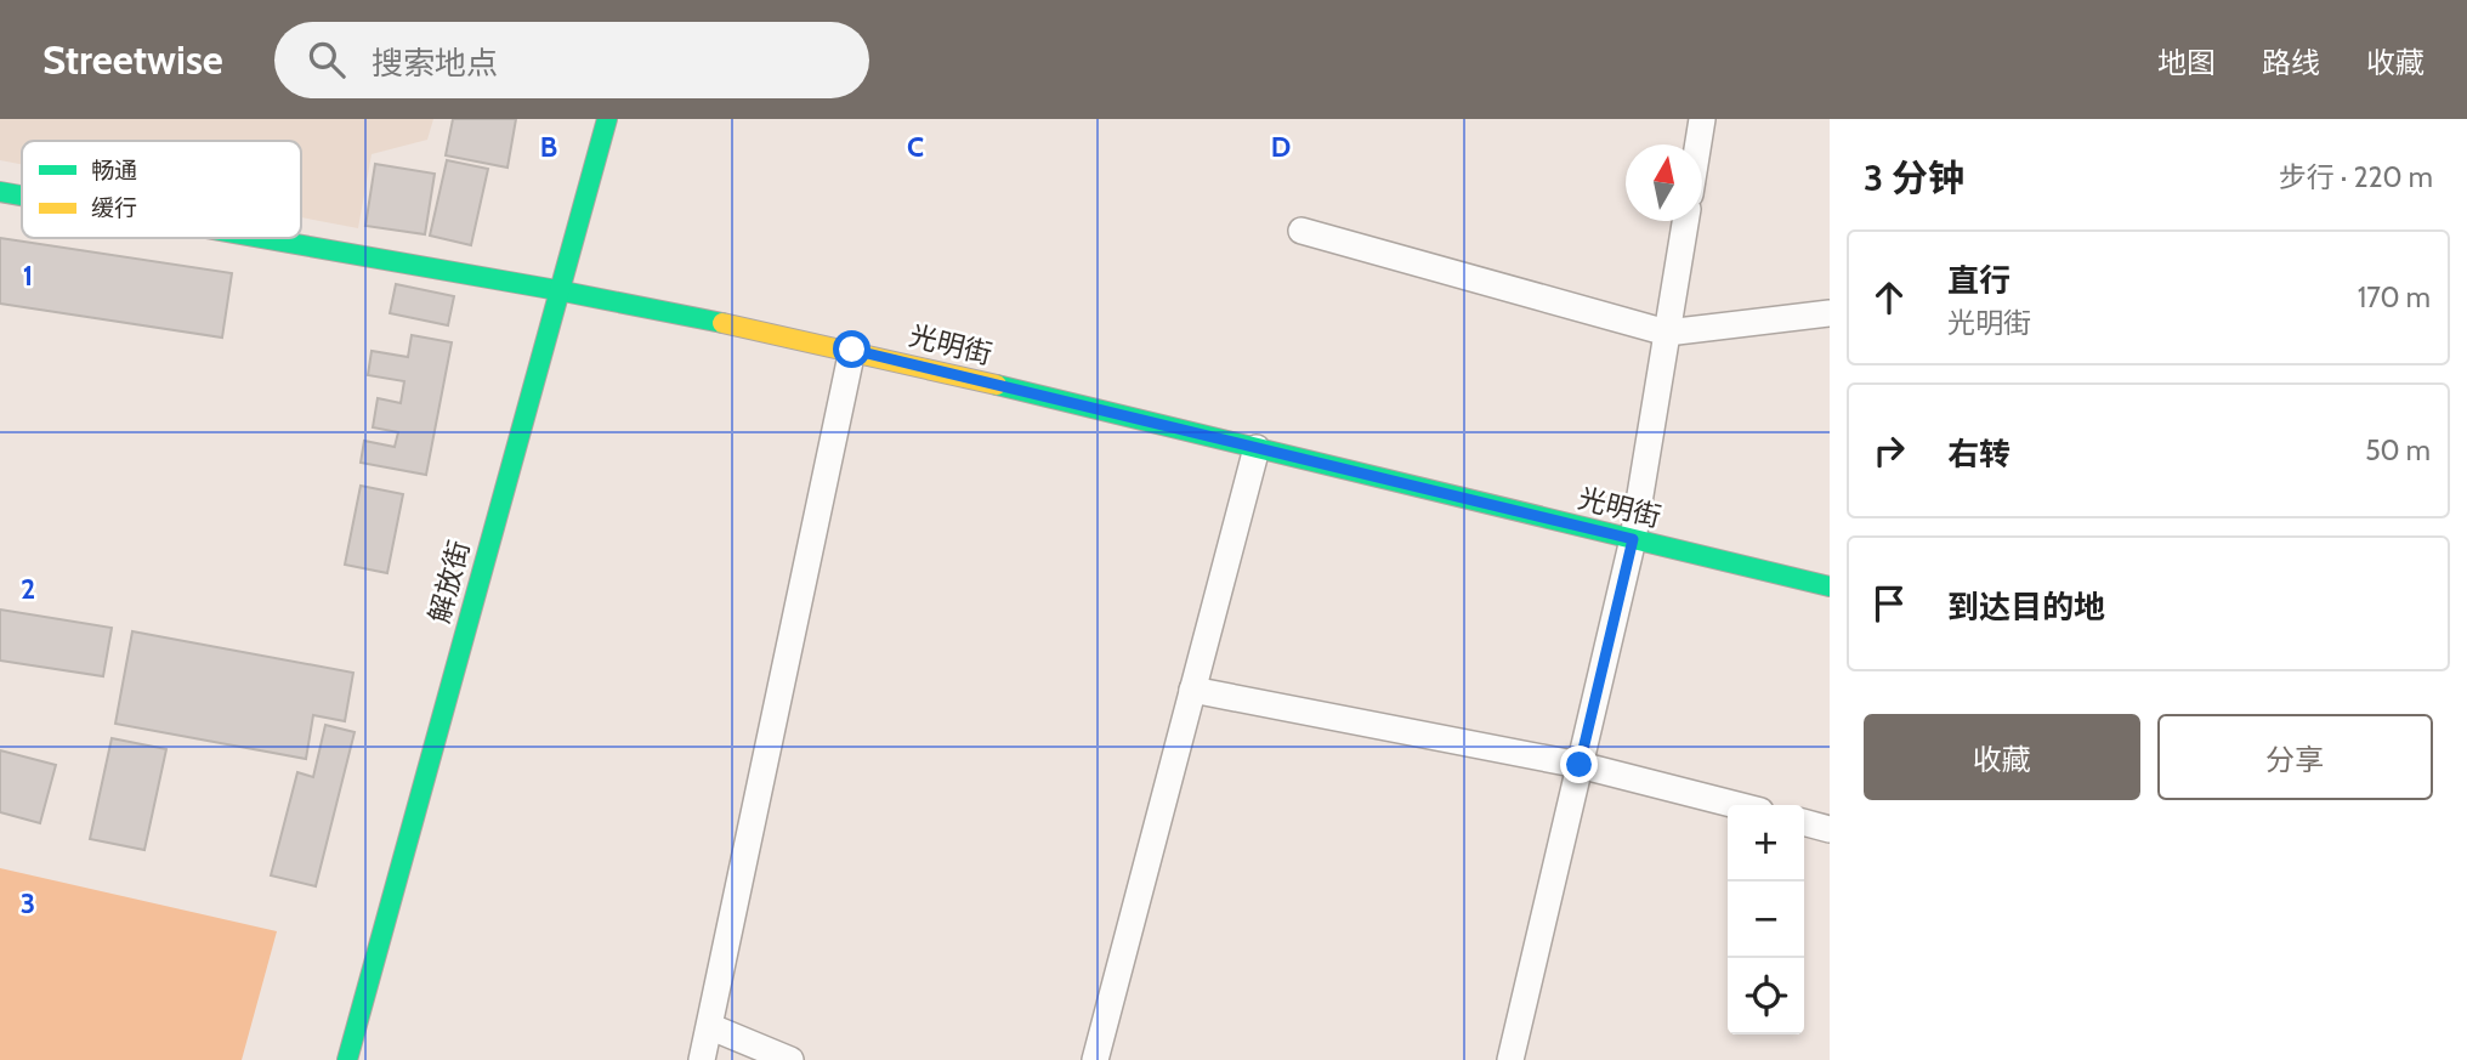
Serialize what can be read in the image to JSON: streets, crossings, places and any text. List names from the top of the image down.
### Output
{
  "streets": {
    "street": ["光明街", "解放街"]
  },
  "crossings": [
    ["光明街", "解放街"]
  ],
  "legend": ["畅通", "缓行"],
  "north": "top",
  "page": {
    "header": "Streetwise",
    "search": "搜索地点",
    "nav": ["地图", "路线", "收藏"],
    "heading": ["3 分钟", "步行 · 220 m"],
    "list": [
      ["直行", "光明街", "170 m"],
      ["右转", "50 m"],
      "到达目的地"
    ],
    "buttons": ["收藏", "分享"],
    "map_buttons": ["+", "−"]
  },
  "grid": {
    "columns": ["B", "C", "D"],
    "rows": ["1", "2", "3"]
  }
}
